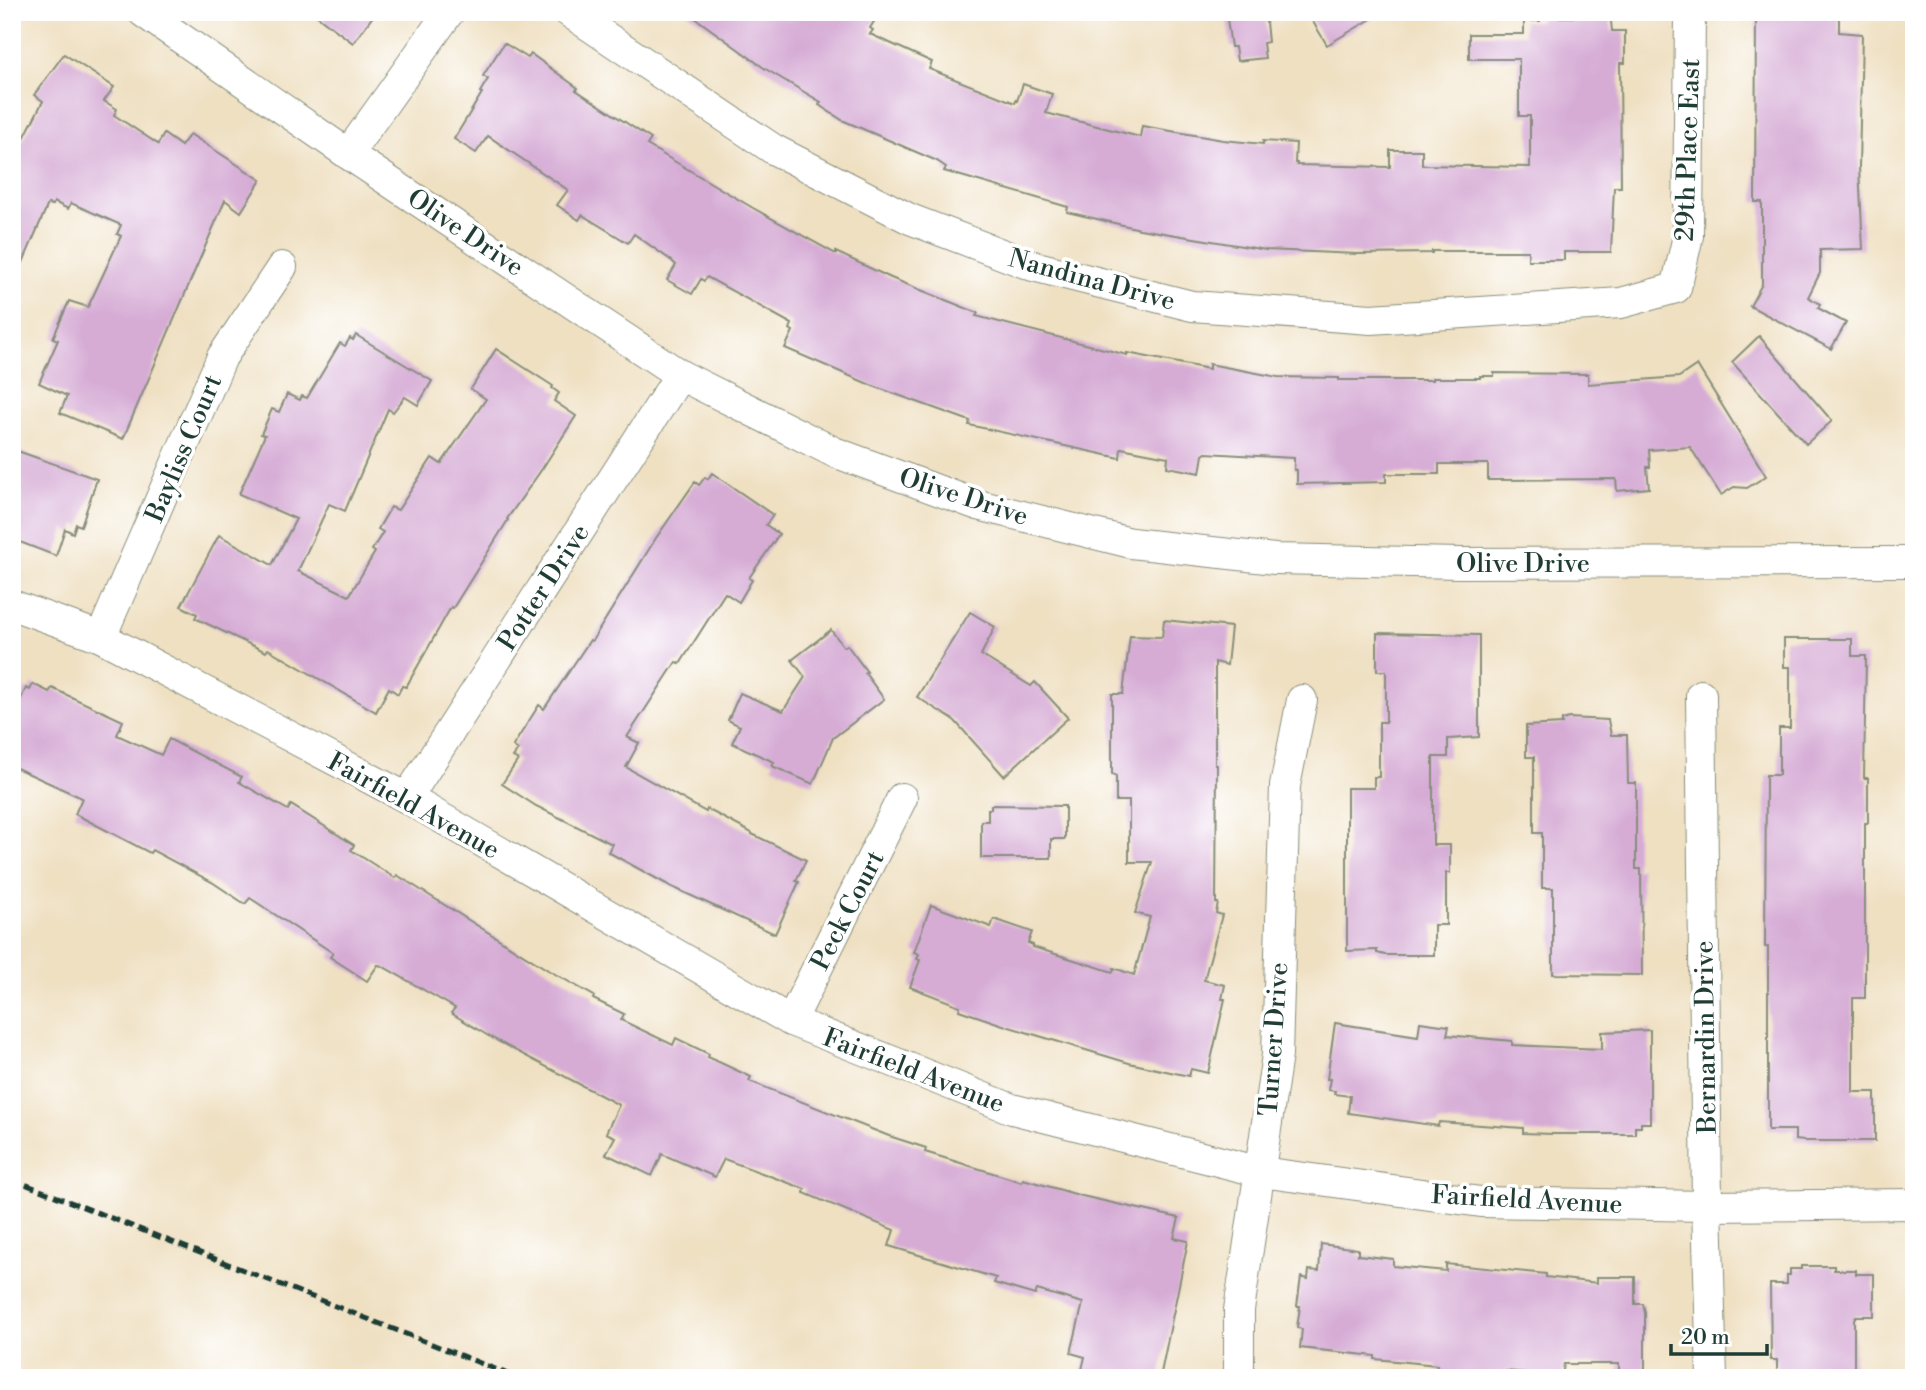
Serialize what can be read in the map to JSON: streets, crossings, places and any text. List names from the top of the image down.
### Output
{
  "streets": {
    "street": [
      "29th Place East",
      "Olive Drive",
      "Nandina Drive",
      "Bayliss Court",
      "Potter Drive",
      "Fairfield Avenue",
      "Peck Court",
      "Bernardin Drive",
      "Turner Drive"
    ]
  },
  "crossings": [
    ["29th Place East", "Nandina Drive"],
    ["Olive Drive", "Potter Drive"],
    ["Bayliss Court", "Fairfield Avenue"],
    ["Potter Drive", "Fairfield Avenue"],
    ["Fairfield Avenue", "Peck Court"],
    ["Fairfield Avenue", "Bernardin Drive"],
    ["Fairfield Avenue", "Turner Drive"]
  ],
  "scale_bar": "20 m"
}
